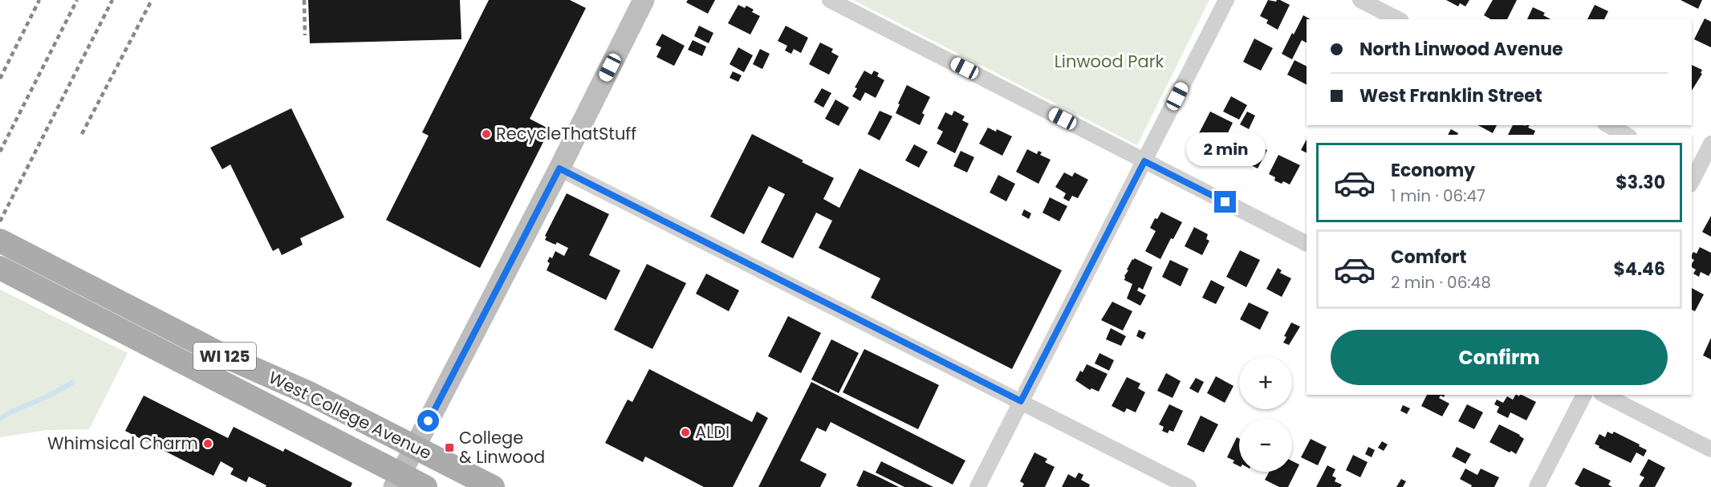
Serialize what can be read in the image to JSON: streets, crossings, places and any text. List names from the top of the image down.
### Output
{
  "streets": {
    "main road": ["WI 125", "West College Avenue"]
  },
  "parks": ["Linwood Park"],
  "places": {
    "other": ["RecycleThatStuff", "ALDI", "Whimsical Charm"],
    "transit": ["College & Linwood"]
  },
  "page": {
    "banner": ["North Linwood Avenue", "West Franklin Street"],
    "bubble": "2 min",
    "list": [
      {
        "name": "Economy",
        "note": "1 min · 06:47",
        "value": "$3.30"
      },
      {
        "name": "Comfort",
        "note": "2 min · 06:48",
        "value": "$4.46"
      }
    ],
    "buttons": "Confirm",
    "map_buttons": ["+", "−"]
  }
}
